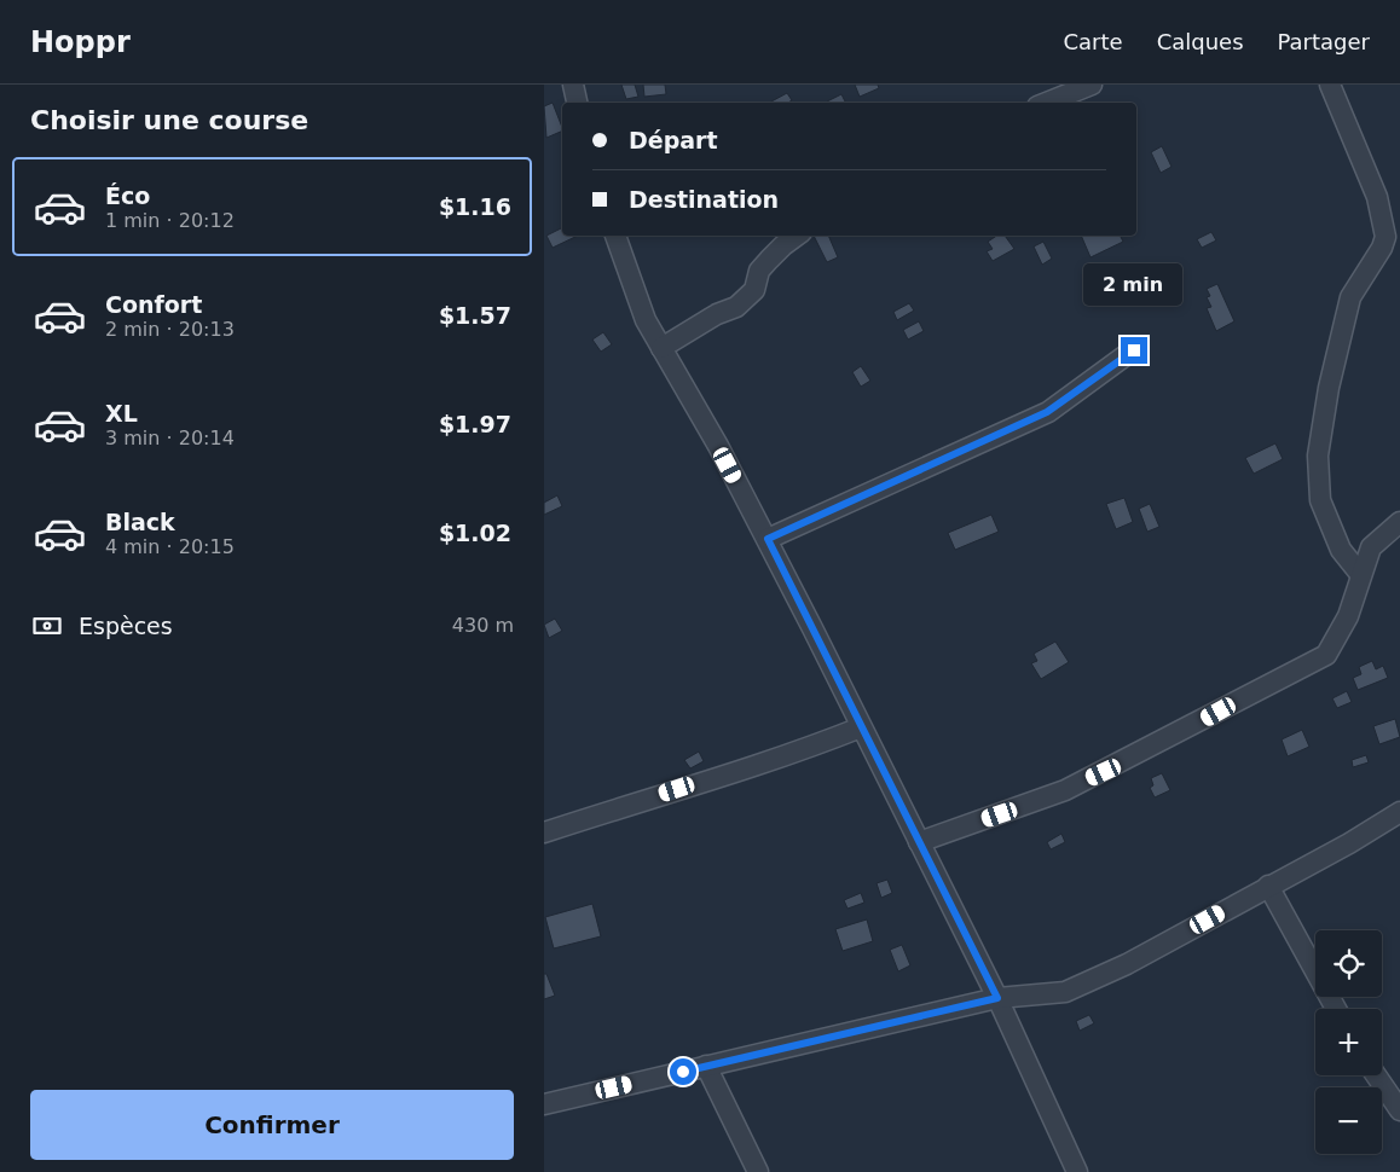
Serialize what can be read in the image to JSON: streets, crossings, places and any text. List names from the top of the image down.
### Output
{
  "page": {
    "header": "Hoppr",
    "nav": ["Carte", "Calques", "Partager"],
    "heading": "Choisir une course",
    "banner": ["Départ", "Destination"],
    "list": [
      {
        "name": "Éco",
        "note": "1 min · 20:12",
        "value": "$1.16"
      },
      {
        "name": "Confort",
        "note": "2 min · 20:13",
        "value": "$1.57"
      },
      {
        "name": "XL",
        "note": "3 min · 20:14",
        "value": "$1.97"
      },
      {
        "name": "Black",
        "note": "4 min · 20:15",
        "value": "$1.02"
      }
    ],
    "bubble": "2 min",
    "pay": ["Espèces", "430 m"],
    "map_buttons": ["+", "−"],
    "buttons": "Confirmer"
  }
}
